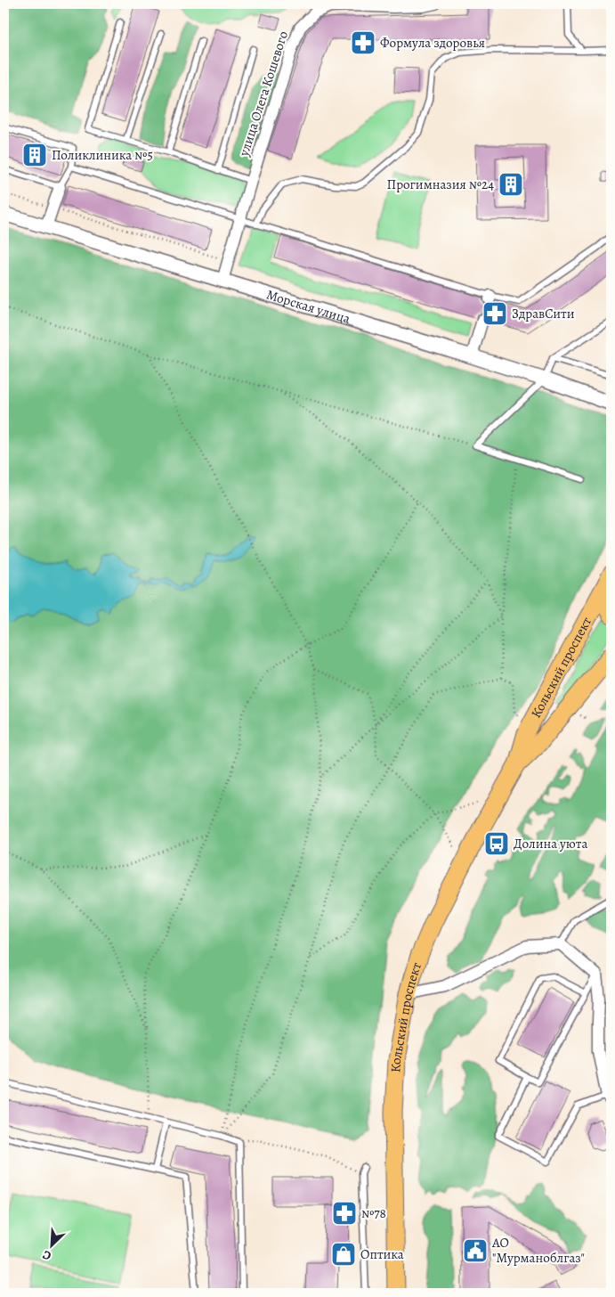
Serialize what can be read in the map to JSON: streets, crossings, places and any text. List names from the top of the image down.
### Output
{
  "streets": {
    "main road": ["Кольский проспект"],
    "street": ["улица Олега Кошевого", "Морская улица"]
  },
  "crossings": [
    ["улица Олега Кошевого", "Морская улица"]
  ],
  "places": {
    "pharmacy": ["Формула здоровья", "ЗдравСити", "№78"],
    "building": ["Поликлиника №5", "Прогимназия №24"],
    "bus stop": ["Долина уюта"],
    "public building": ["AO \"Мурманоблгаз\""],
    "shop": ["Оптика"]
  },
  "north": "bottom left"
}
